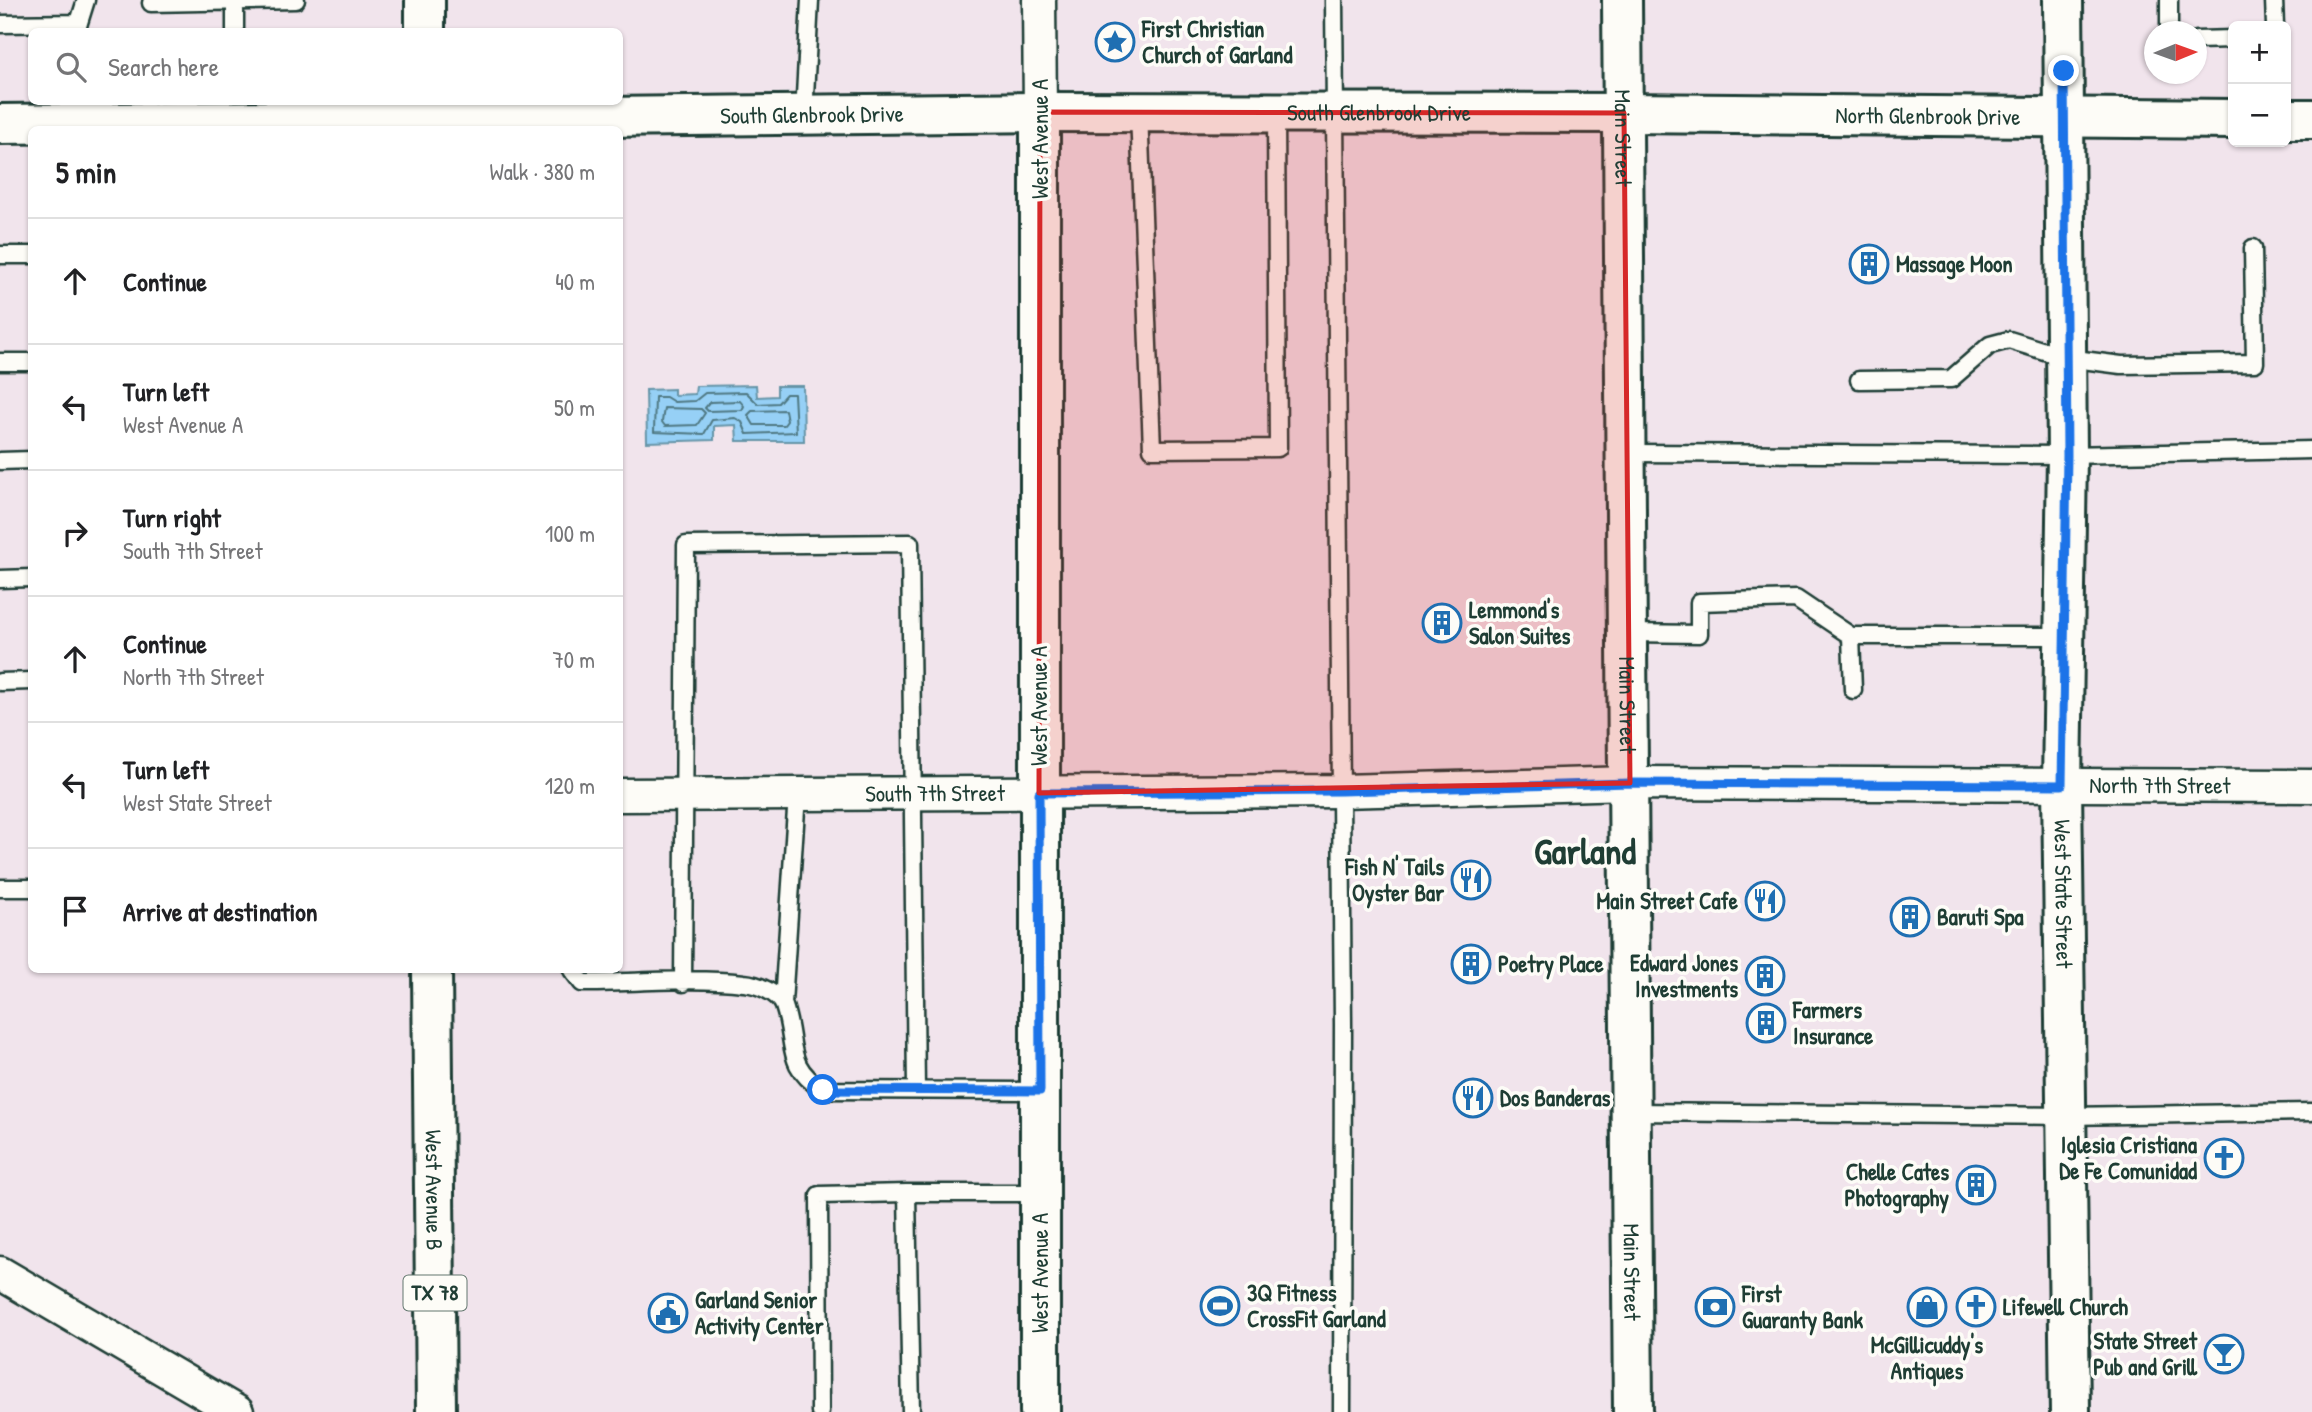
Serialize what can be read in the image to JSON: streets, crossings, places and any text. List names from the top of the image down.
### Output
{
  "streets": {
    "street": [
      "South Glenbrook Drive",
      "North Glenbrook Drive",
      "West Avenue A",
      "Main Street",
      "North 7th Street",
      "South 7th Street",
      "West State Street",
      "West Avenue B",
      "TX 78"
    ]
  },
  "crossings": [
    ["South Glenbrook Drive", "North Glenbrook Drive"],
    ["South Glenbrook Drive", "West Avenue A"],
    ["South Glenbrook Drive", "Main Street"],
    ["North Glenbrook Drive", "Main Street"],
    ["North Glenbrook Drive", "West State Street"],
    ["West Avenue A", "South 7th Street"],
    ["Main Street", "North 7th Street"],
    ["Main Street", "South 7th Street"],
    ["North 7th Street", "South 7th Street"],
    ["North 7th Street", "West State Street"]
  ],
  "districts": ["Garland"],
  "places": {
    "place": ["First Christian Church of Garland"],
    "building": [
      "Massage Moon",
      "Lemmond's Salon Suites",
      "Baruti Spa",
      "Poetry Place",
      "Edward Jones Investments",
      "Farmers Insurance",
      "Chelle Cates Photography"
    ],
    "restaurant": ["Fish N' Tails Oyster Bar", "Main Street Cafe", "Dos Banderas"],
    "church": ["Iglesia Cristiana De Fe Comunidad", "Lifewell Church"],
    "sports": ["3Q Fitness CrossFit Garland"],
    "bank": ["First Guaranty Bank"],
    "shop": ["McGillicuddy's Antiques"],
    "public building": ["Garland Senior Activity Center"],
    "bar": ["State Street Pub and Grill"]
  },
  "north": "right",
  "page": {
    "map_buttons": ["+", "−"],
    "search": "Search here",
    "heading": ["5 min", "Walk · 380 m"],
    "list": [
      ["Continue", "40 m"],
      ["Turn left", "West Avenue A", "50 m"],
      ["Turn right", "South 7th Street", "100 m"],
      ["Continue", "North 7th Street", "70 m"],
      ["Turn left", "West State Street", "120 m"],
      "Arrive at destination"
    ]
  }
}
